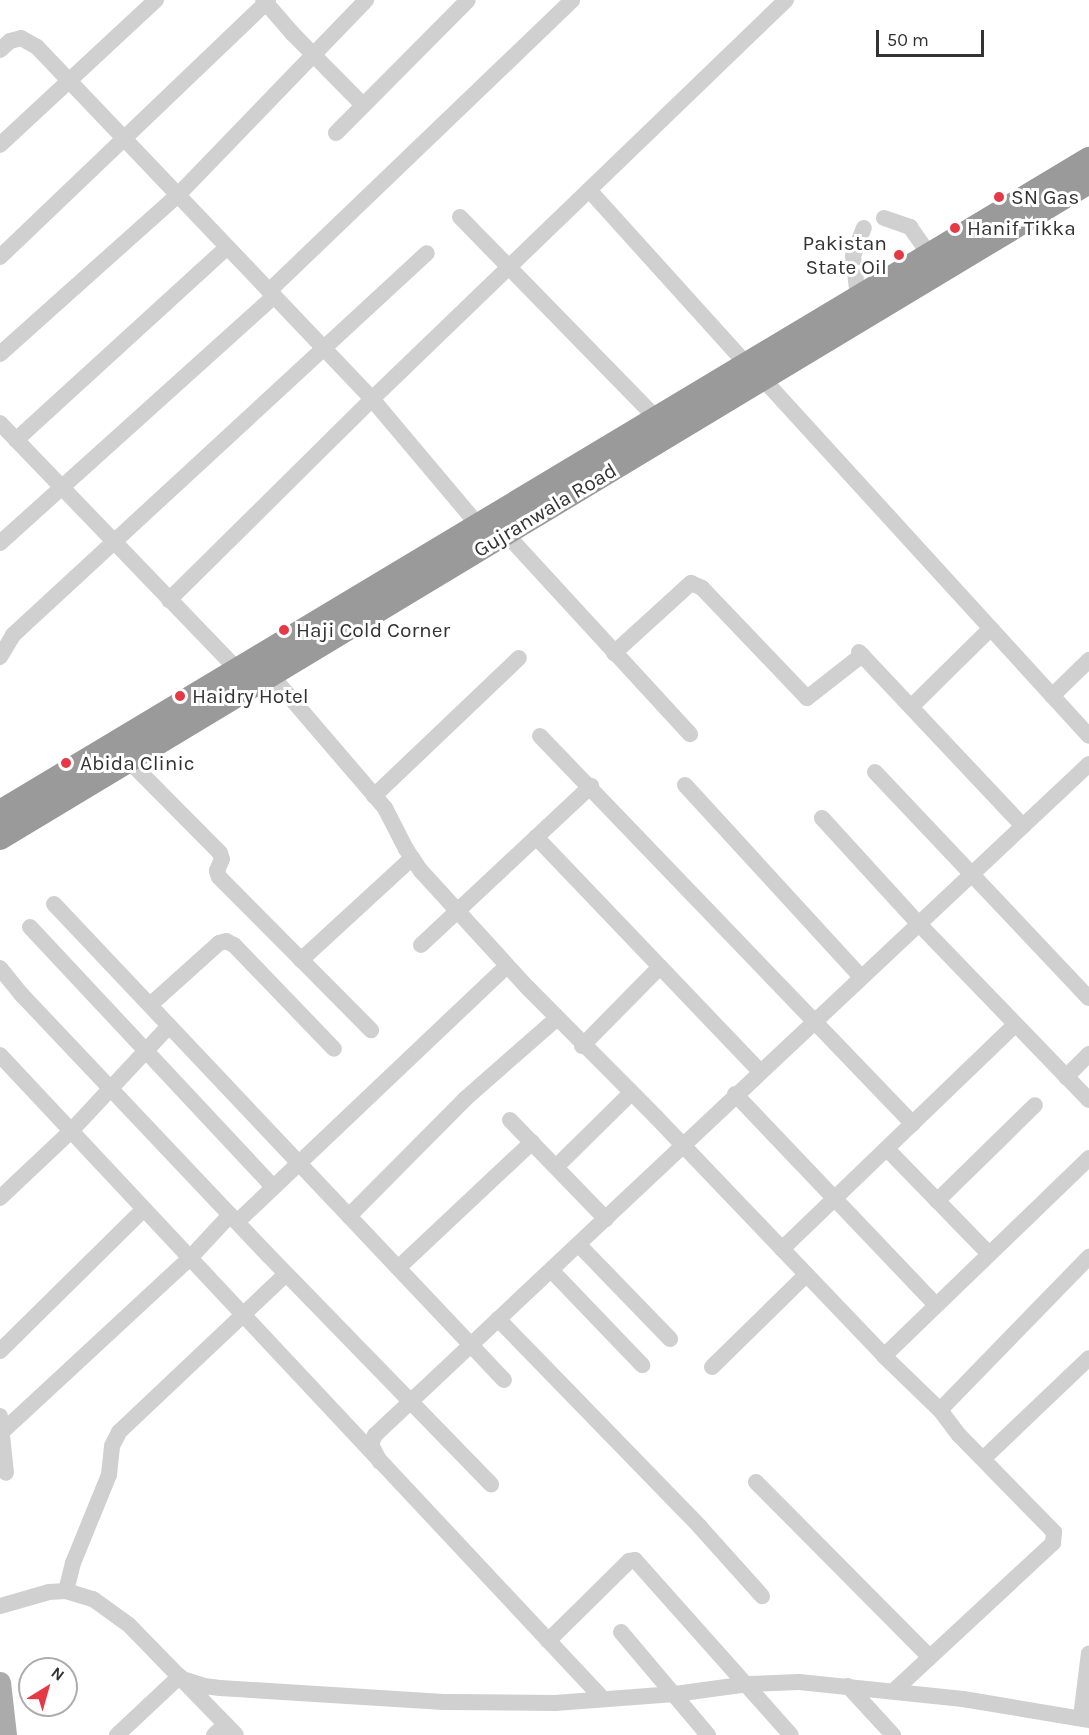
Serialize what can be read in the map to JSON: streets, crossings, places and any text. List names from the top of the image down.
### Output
{
  "streets": {
    "highway": ["Gujranwala Road"]
  },
  "places": [
    "SN Gas",
    "Hanif Tikka",
    "Pakistan State Oil",
    "Haji Cold Corner",
    "Haidry Hotel",
    "Abida Clinic"
  ],
  "scale_bar": "50 m",
  "north": "top right"
}
